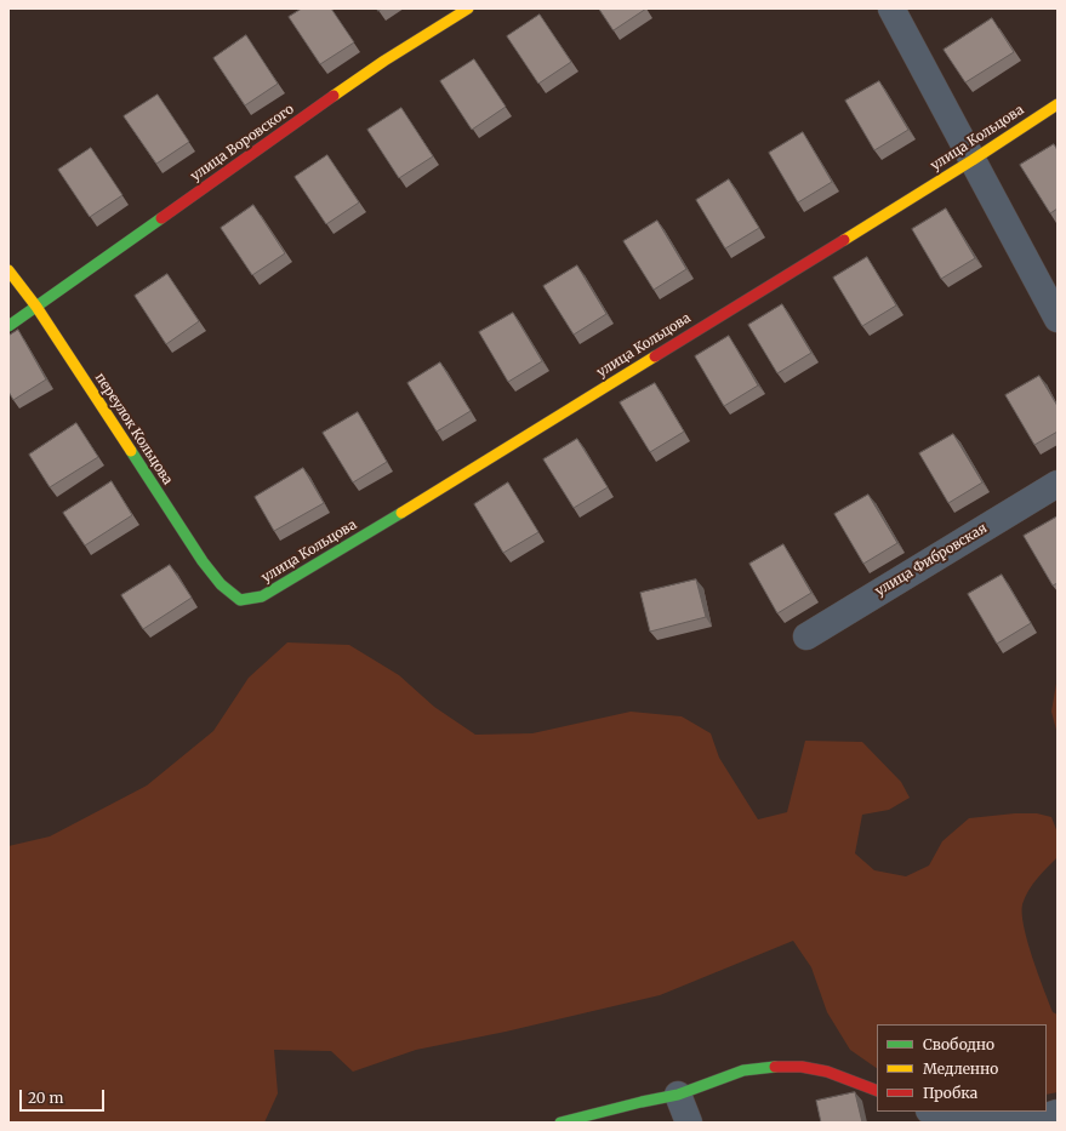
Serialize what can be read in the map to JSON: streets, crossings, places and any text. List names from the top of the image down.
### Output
{
  "streets": {
    "street": [
      "улица Кольцова",
      "улица Воровского",
      "переулок Кольцова",
      "улица Фибровская"
    ]
  },
  "crossings": [
    ["улица Кольцова", "переулок Кольцова"],
    ["улица Воровского", "переулок Кольцова"]
  ],
  "legend": ["Свободно", "Медленно", "Пробка"],
  "scale_bar": "20 m"
}
